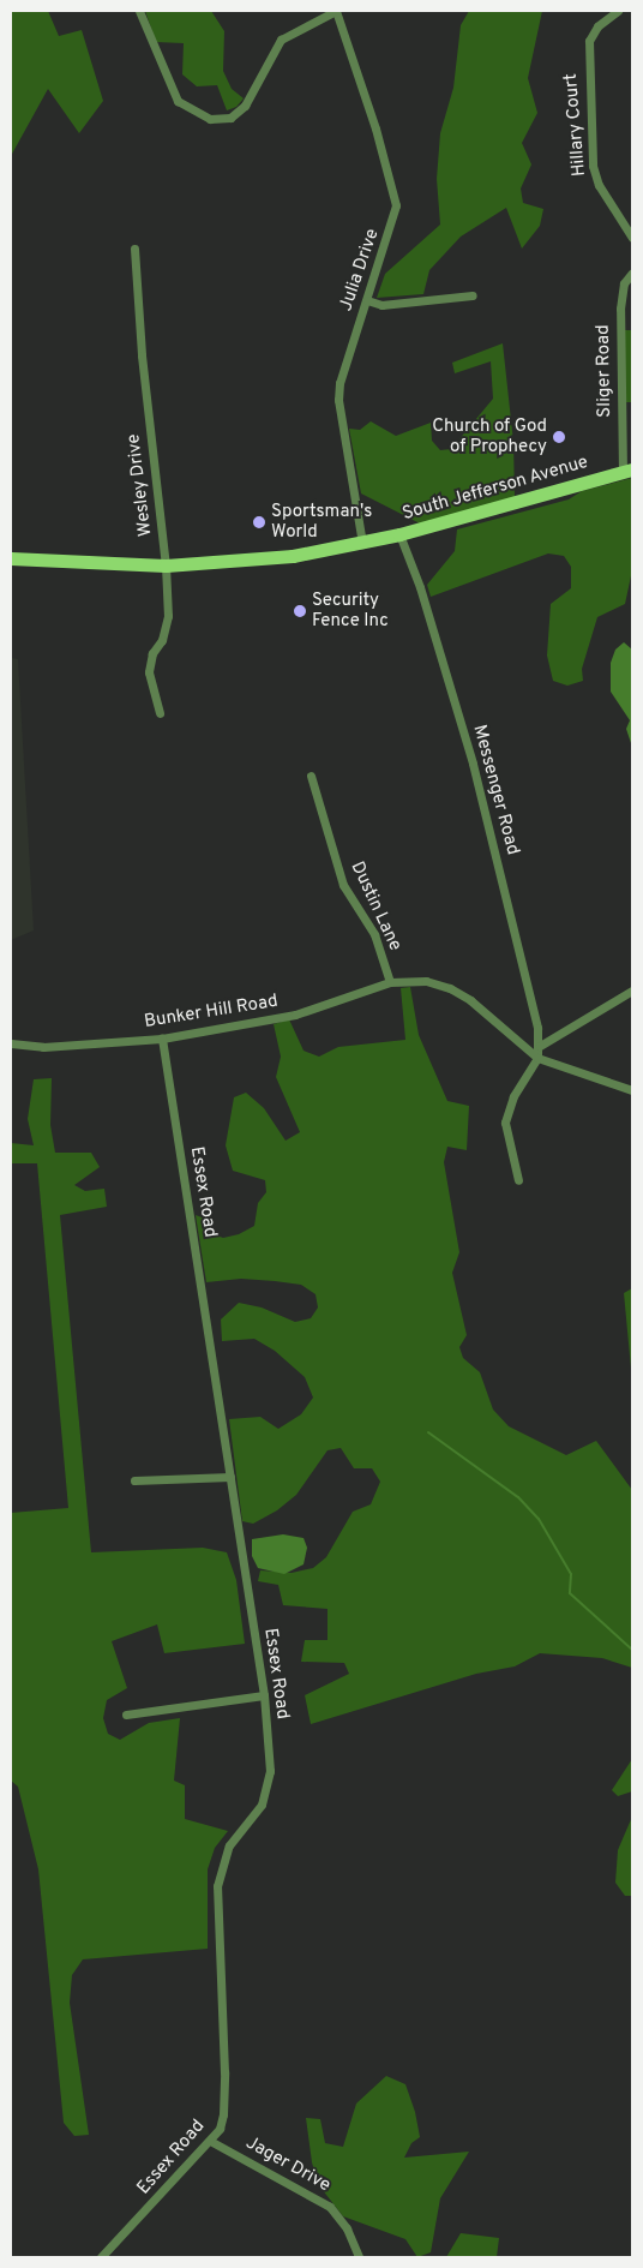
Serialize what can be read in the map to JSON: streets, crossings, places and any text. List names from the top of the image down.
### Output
{
  "streets": {
    "main road": ["South Jefferson Avenue"],
    "street": [
      "Hillary Court",
      "Julia Drive",
      "Sliger Road",
      "Wesley Drive",
      "Messenger Road",
      "Dustin Lane",
      "Bunker Hill Road",
      "Essex Road",
      "Jager Drive"
    ]
  },
  "crossings": [
    ["Julia Drive", "South Jefferson Avenue"],
    ["Sliger Road", "South Jefferson Avenue"],
    ["Wesley Drive", "South Jefferson Avenue"],
    ["South Jefferson Avenue", "Messenger Road"],
    ["Messenger Road", "Bunker Hill Road"],
    ["Dustin Lane", "Bunker Hill Road"],
    ["Bunker Hill Road", "Essex Road"],
    ["Essex Road", "Jager Drive"]
  ],
  "places": ["Church of God of Prophecy", "Sportsman's World", "Security Fence Inc"]
}
